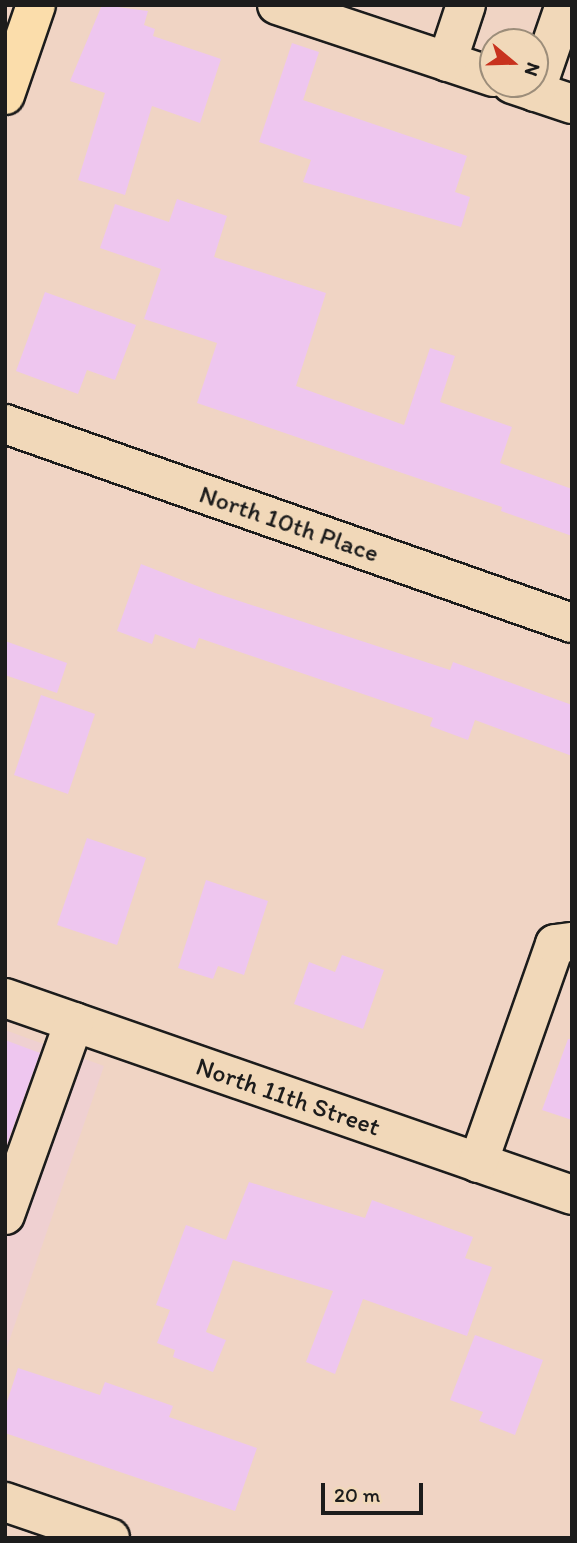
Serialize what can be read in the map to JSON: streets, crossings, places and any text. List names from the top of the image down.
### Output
{
  "streets": {
    "street": ["North 10th Place", "North 11th Street"]
  },
  "scale_bar": "20 m",
  "north": "right"
}
